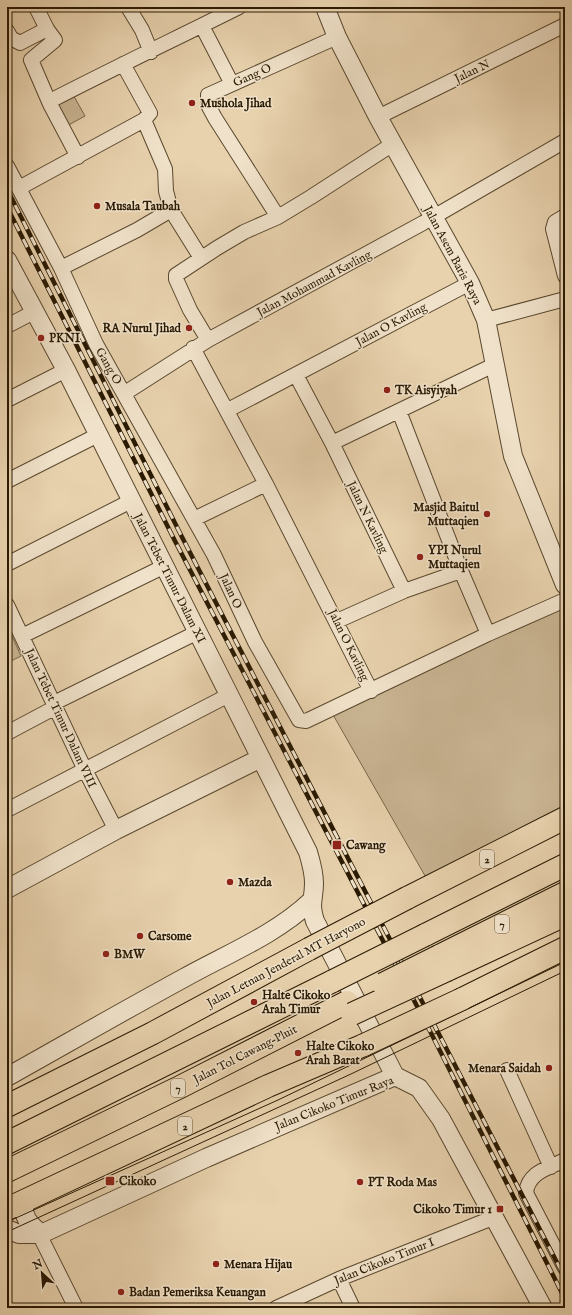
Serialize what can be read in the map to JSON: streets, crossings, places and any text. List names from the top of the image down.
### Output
{
  "streets": {
    "highway": [
      "2",
      "7",
      "Jalan Letnan Jenderal MT Haryono",
      "Jalan Tol Cawang–Pluit"
    ],
    "street": [
      "Jalan N",
      "Gang O",
      "Jalan Asem Baris Raya",
      "Jalan Mohammad Kavling",
      "Jalan O Kavling",
      "Jalan N Kavling",
      "Jalan Tebet Timur Dalam XI",
      "Jalan O",
      "Jalan Tebet Timur Dalam VIII",
      "Jalan Cikoko Timur Raya",
      "Jalan Cikoko Timur I"
    ]
  },
  "crossings": [
    ["Jalan N", "Jalan Asem Baris Raya"],
    ["Gang O", "Jalan Asem Baris Raya"],
    ["Gang O", "Jalan Mohammad Kavling"],
    ["Gang O", "Jalan O"],
    ["Jalan Asem Baris Raya", "Jalan Mohammad Kavling"],
    ["Jalan Asem Baris Raya", "Jalan O Kavling"],
    ["Jalan Mohammad Kavling", "Jalan O Kavling"],
    ["Jalan Mohammad Kavling", "Jalan O"],
    ["Jalan O Kavling", "Jalan N Kavling"],
    ["Jalan O Kavling", "Jalan O"],
    ["7", "Jalan Tol Cawang–Pluit"],
    ["Jalan Cikoko Timur Raya", "Jalan Cikoko Timur I"]
  ],
  "places": {
    "other": [
      "Mushola Jihad",
      "Musala Taubah",
      "RA Nurul Jihad",
      "PKNI",
      "TK Aisyiyah",
      "Masjid Baitul Muttaqien",
      "YPI Nurul Muttaqien",
      "Mazda",
      "Carsome",
      "BMW",
      "Halte Cikoko Arah Timur",
      "Halte Cikoko Arah Barat",
      "Menara Saidah",
      "PT Roda Mas",
      "Menara Hijau",
      "Badan Pemeriksa Keuangan"
    ],
    "transit": ["Cawang", "Cikoko", "Cikoko Timur 1"]
  },
  "north": "top left"
}
